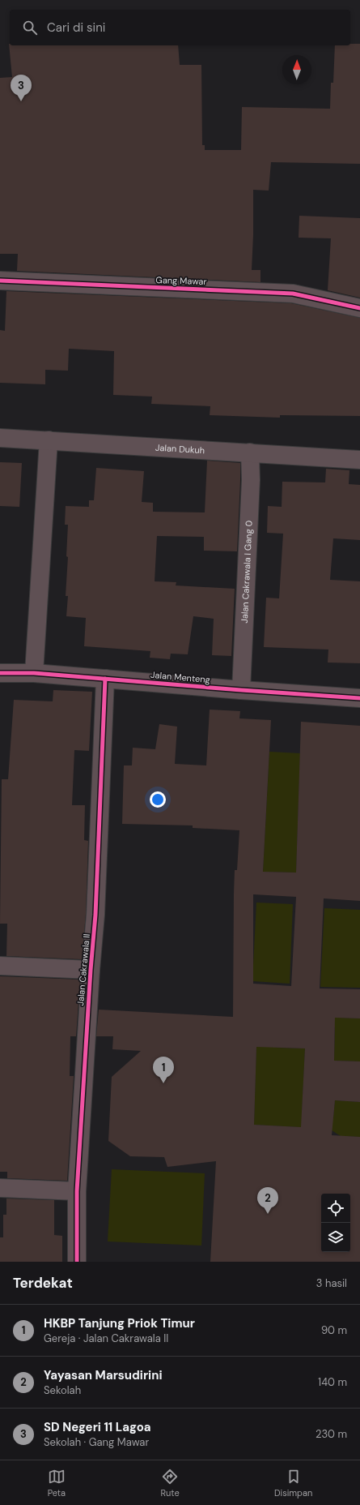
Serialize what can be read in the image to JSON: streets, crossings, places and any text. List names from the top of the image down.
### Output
{
  "streets": {
    "street": [
      "Gang Mawar",
      "Jalan Dukuh",
      "Jalan Cakrawala I Gang 0",
      "Jalan Menteng",
      "Jalan Cakrawala II"
    ]
  },
  "crossings": [
    ["Jalan Dukuh", "Jalan Cakrawala I Gang 0"],
    ["Jalan Cakrawala I Gang 0", "Jalan Menteng"],
    ["Jalan Menteng", "Jalan Cakrawala II"]
  ],
  "north": "top",
  "page": {
    "search": "Cari di sini",
    "pins": ["3", "1", "2"],
    "heading": ["Terdekat", "3 hasil"],
    "list": [
      {
        "mark": "1",
        "name": "HKBP Tanjung Priok Timur",
        "note": "Gereja · Jalan Cakrawala II",
        "value": "90 m"
      },
      {
        "mark": "2",
        "name": "Yayasan Marsudirini",
        "note": "Sekolah",
        "value": "140 m"
      },
      {
        "mark": "3",
        "name": "SD Negeri 11 Lagoa",
        "note": "Sekolah · Gang Mawar",
        "value": "230 m"
      }
    ],
    "nav": ["Peta", "Rute", "Disimpan"]
  }
}
